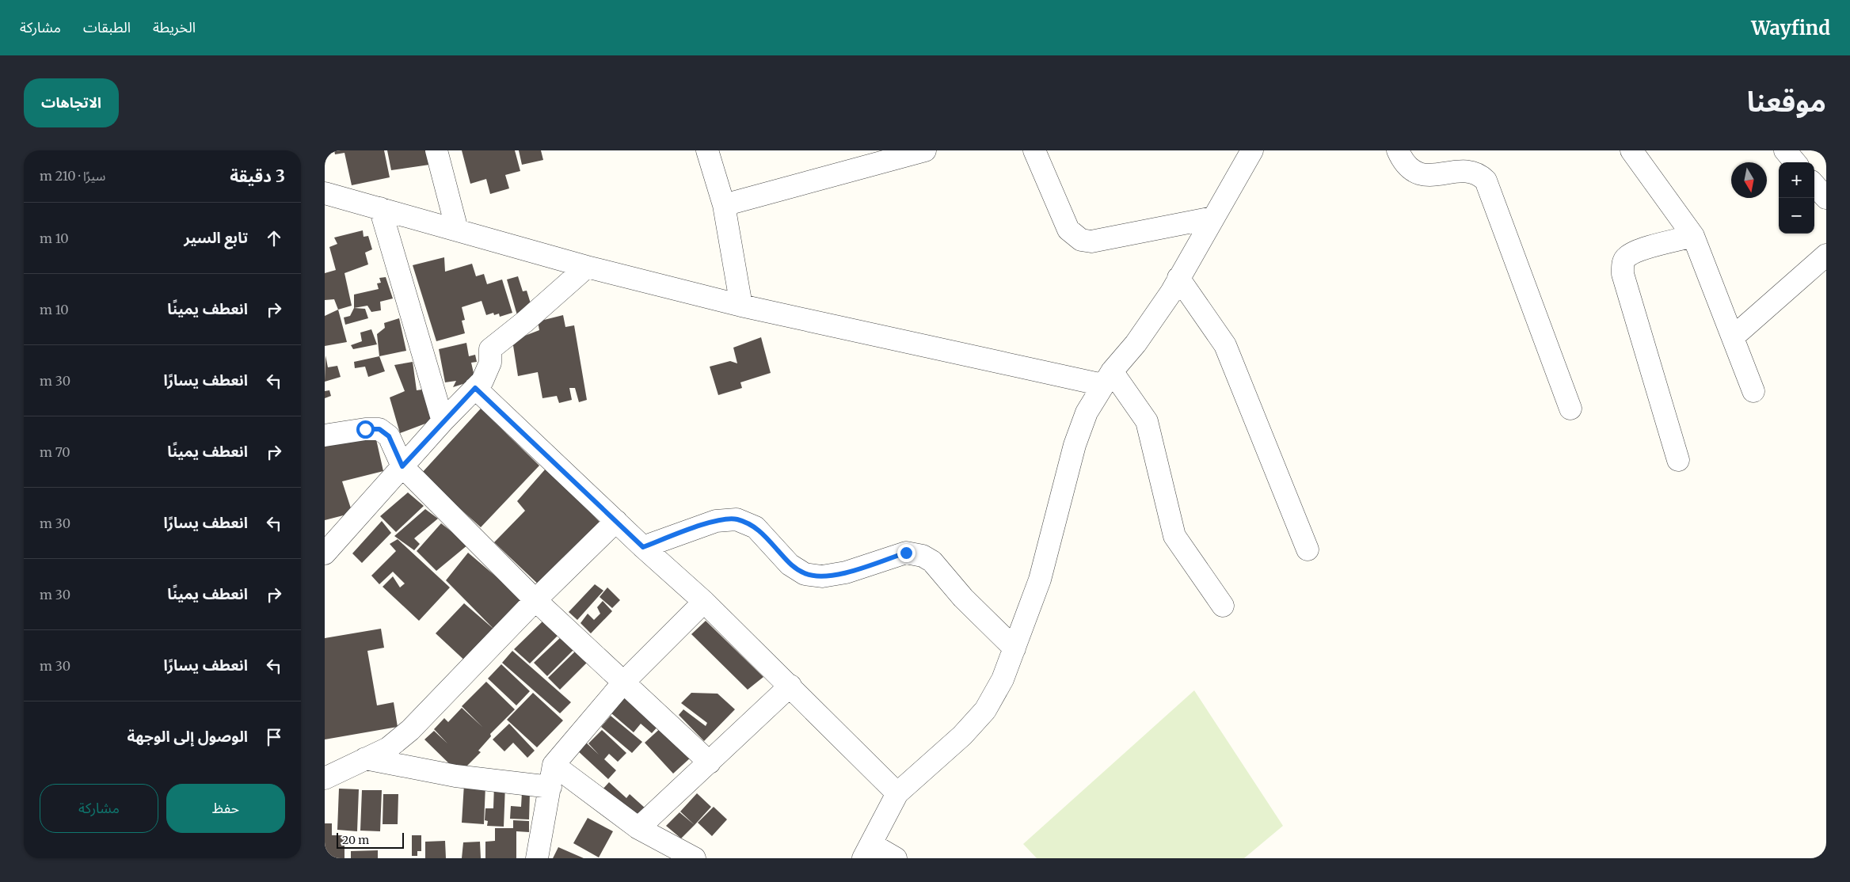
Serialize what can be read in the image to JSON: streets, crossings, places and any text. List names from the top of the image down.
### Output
{
  "scale_bar": "20 m",
  "north": "bottom",
  "page": {
    "header": "Wayfind",
    "nav": ["الخريطة", "الطبقات", "مشاركة"],
    "title": "موقعنا",
    "buttons": [
      "الاتجاهات",
      ["حفظ", "مشاركة"]
    ],
    "heading": ["3 دقيقة", "سيرًا · 210 m"],
    "map_buttons": ["+", "−"],
    "list": [
      ["تابع السير", "10 m"],
      ["انعطف يمينًا", "10 m"],
      ["انعطف يسارًا", "30 m"],
      ["انعطف يمينًا", "70 m"],
      ["انعطف يسارًا", "30 m"],
      ["انعطف يمينًا", "30 m"],
      ["انعطف يسارًا", "30 m"],
      "الوصول إلى الوجهة"
    ],
    "scale": "20 m"
  }
}
